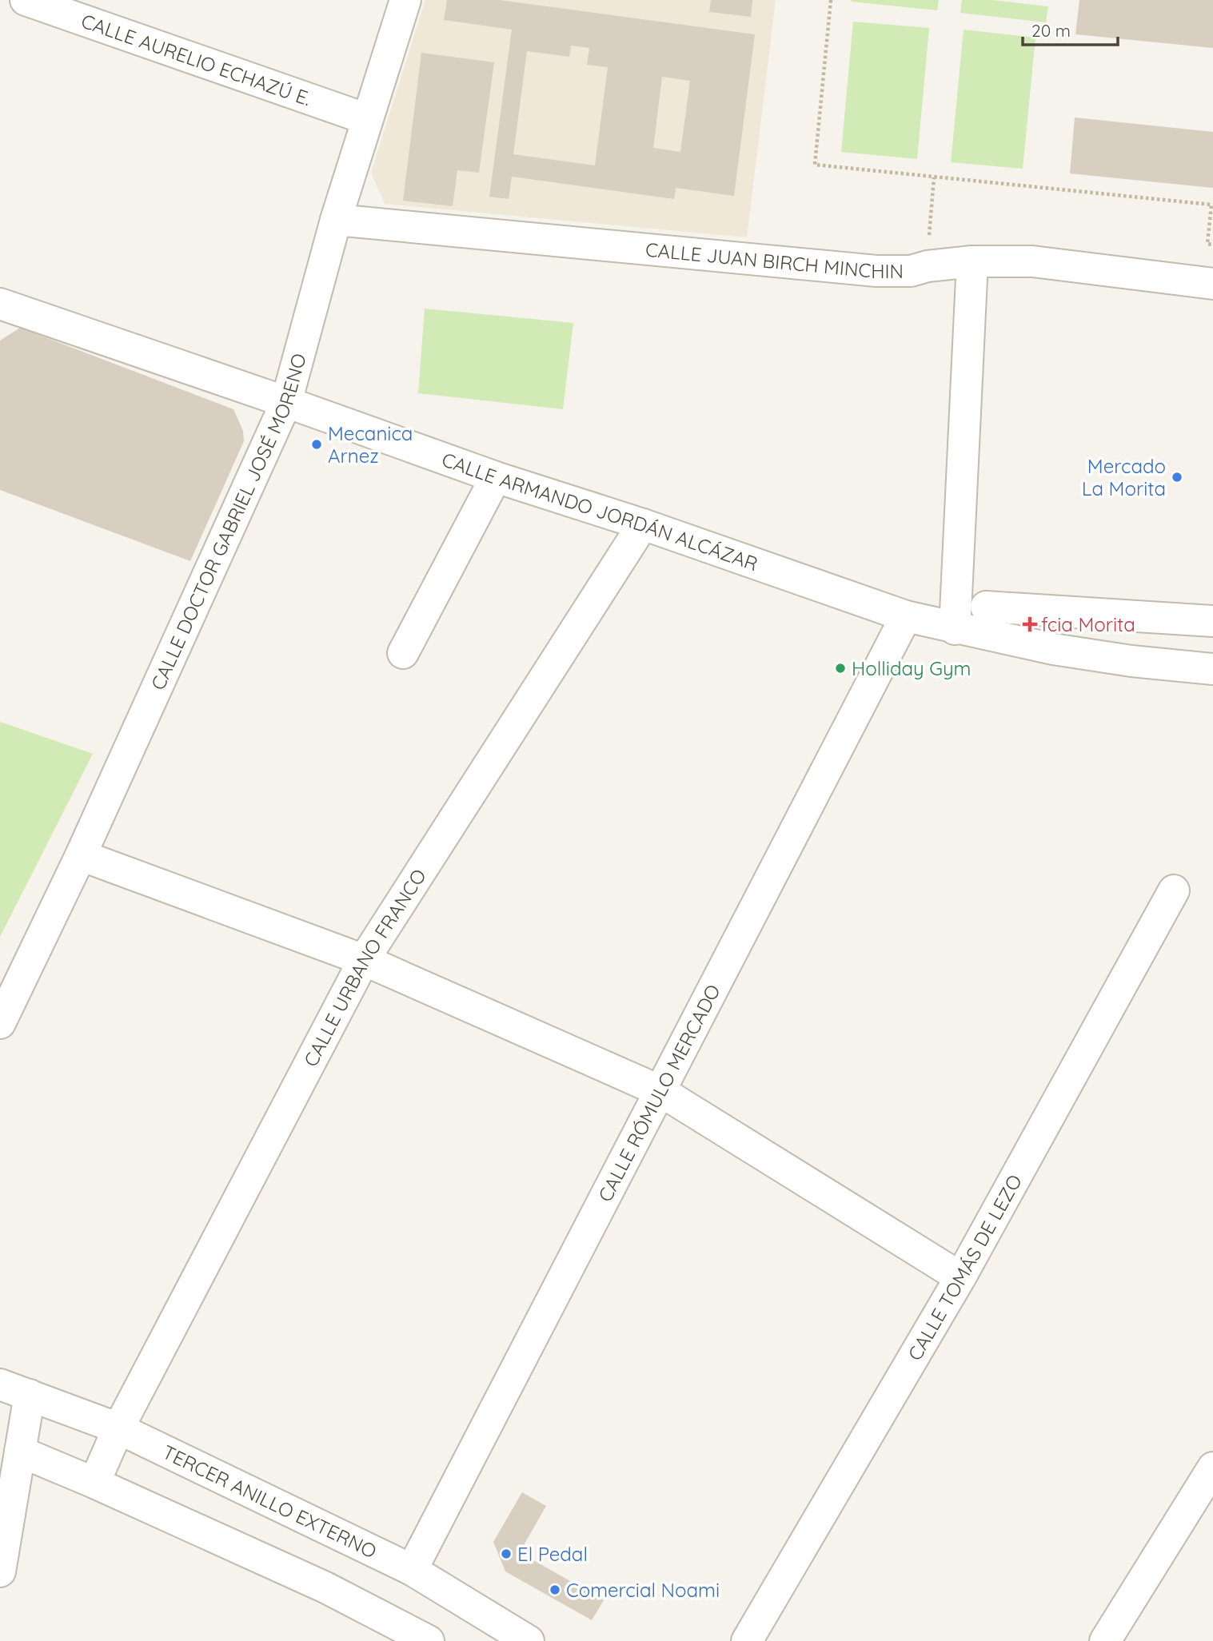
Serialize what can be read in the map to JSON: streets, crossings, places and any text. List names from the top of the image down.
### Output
{
  "streets": {
    "street": [
      "CALLE AURELIO ECHAZÚ E.",
      "CALLE JUAN BIRCH MINCHIN",
      "CALLE ARMANDO JORDÁN ALCÁZAR",
      "CALLE DOCTOR GABRIEL JOSÉ MORENO",
      "CALLE URBANO FRANCO",
      "CALLE RÓMULO MERCADO",
      "CALLE TOMÁS DE LEZO",
      "TERCER ANILLO EXTERNO"
    ]
  },
  "crossings": [
    ["CALLE AURELIO ECHAZÚ E.", "CALLE DOCTOR GABRIEL JOSÉ MORENO"],
    ["CALLE JUAN BIRCH MINCHIN", "CALLE DOCTOR GABRIEL JOSÉ MORENO"],
    ["CALLE ARMANDO JORDÁN ALCÁZAR", "CALLE DOCTOR GABRIEL JOSÉ MORENO"],
    ["CALLE ARMANDO JORDÁN ALCÁZAR", "CALLE URBANO FRANCO"],
    ["CALLE ARMANDO JORDÁN ALCÁZAR", "CALLE RÓMULO MERCADO"],
    ["CALLE URBANO FRANCO", "TERCER ANILLO EXTERNO"],
    ["CALLE RÓMULO MERCADO", "TERCER ANILLO EXTERNO"]
  ],
  "places": {
    "other": [
      "Mecanica Arnez",
      "Mercado La Morita",
      "Holliday Gym",
      "El Pedal",
      "Comercial Noami"
    ],
    "health": ["fcia Morita"]
  },
  "scale_bar": "20 m"
}
